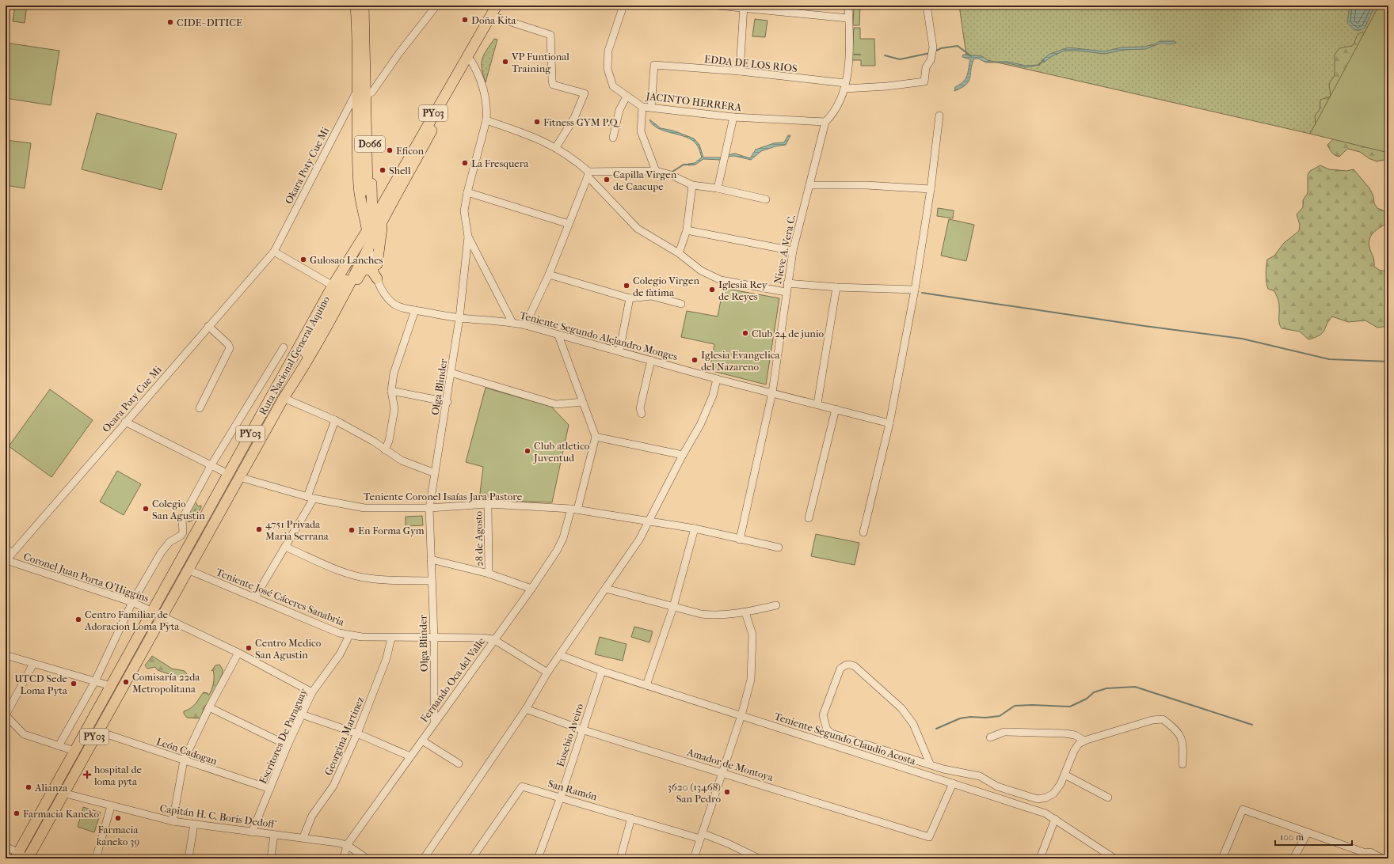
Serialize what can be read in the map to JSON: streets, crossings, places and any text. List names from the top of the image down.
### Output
{
  "streets": {
    "highway": ["PY03", "D066", "Ruta Nacional General Aquino"],
    "street": [
      "EDDA DE LOS RIOS",
      "JACINTO HERRERA",
      "Okara Poty Cue Mi",
      "Nieve A. Vera C.",
      "Teniente Segundo Alejandro Monges",
      "Olga Blinder",
      "Ocara Poty Cue Mi",
      "Teniente Coronel Isaías Jara Pastore",
      "28 de Agosto",
      "Coronel Juan Porta O'Higgins",
      "Teniente José Cáceres Sanabria",
      "Fernando Oca del Valle",
      "Eusebio Aveiro",
      "Escritores De Paraguay",
      "Georgina Martinez",
      "Teniente Segundo Claudio Acosta",
      "León Cadogan",
      "Amador de Montoya",
      "San Ramón",
      "Capitán H. C. Boris Dedoff"
    ]
  },
  "crossings": [
    ["EDDA DE LOS RIOS", "JACINTO HERRERA"],
    ["EDDA DE LOS RIOS", "Nieve A. Vera C."],
    ["JACINTO HERRERA", "Nieve A. Vera C."],
    ["D066", "Okara Poty Cue Mi"],
    ["D066", "Ruta Nacional General Aquino"],
    ["Okara Poty Cue Mi", "Ocara Poty Cue Mi"],
    ["Nieve A. Vera C.", "Teniente Segundo Alejandro Monges"],
    ["Nieve A. Vera C.", "Teniente Coronel Isaías Jara Pastore"],
    ["Teniente Segundo Alejandro Monges", "Olga Blinder"],
    ["Ruta Nacional General Aquino", "Olga Blinder"],
    ["Ruta Nacional General Aquino", "Teniente Coronel Isaías Jara Pastore"],
    ["Ruta Nacional General Aquino", "Coronel Juan Porta O'Higgins"],
    ["Ruta Nacional General Aquino", "Teniente José Cáceres Sanabria"],
    ["Ruta Nacional General Aquino", "León Cadogan"],
    ["Ruta Nacional General Aquino", "Capitán H. C. Boris Dedoff"],
    ["Olga Blinder", "Teniente Coronel Isaías Jara Pastore"],
    ["Olga Blinder", "Teniente José Cáceres Sanabria"],
    ["Olga Blinder", "Fernando Oca del Valle"],
    ["Ocara Poty Cue Mi", "Coronel Juan Porta O'Higgins"],
    ["Teniente Coronel Isaías Jara Pastore", "28 de Agosto"],
    ["Teniente Coronel Isaías Jara Pastore", "Fernando Oca del Valle"],
    ["Coronel Juan Porta O'Higgins", "Escritores De Paraguay"],
    ["Teniente José Cáceres Sanabria", "Fernando Oca del Valle"],
    ["Teniente José Cáceres Sanabria", "Escritores De Paraguay"],
    ["Teniente José Cáceres Sanabria", "Georgina Martinez"],
    ["Fernando Oca del Valle", "Capitán H. C. Boris Dedoff"],
    ["Eusebio Aveiro", "Teniente Segundo Claudio Acosta"],
    ["Eusebio Aveiro", "Amador de Montoya"],
    ["Eusebio Aveiro", "San Ramón"],
    ["Escritores De Paraguay", "León Cadogan"],
    ["Escritores De Paraguay", "Capitán H. C. Boris Dedoff"],
    ["Georgina Martinez", "Capitán H. C. Boris Dedoff"],
    ["Teniente Segundo Claudio Acosta", "Amador de Montoya"]
  ],
  "places": {
    "other": [
      "Doña Kita",
      "CIDE- DITICE",
      "VP Funtional Training",
      "Fitness GYM P.Q",
      "Eficon",
      "La Fresquera",
      "Shell",
      "Capilla Virgen de Caacupe",
      "Gulosao Lanches",
      "Colegio Virgen de fatima",
      "Iglesia Rey de Reyes",
      "Club 24 de junio",
      "Iglesia Evangelica del Nazareno",
      "Club atletico Juventud",
      "Colegio San Agustin",
      "4751 Privada Maria Serrana",
      "En Forma Gym",
      "Centro Familiar de Adoracion Loma Pyta",
      "Centro Medico San Agustin",
      "Comisaría 22da Metropolitana",
      "UTCD Sede Loma Pyta",
      "Alianza",
      "3620 (13468) San Pedro",
      "Farmacia Kaneko",
      "Farmacia kaneko 39"
    ],
    "health": ["hospital de loma pyta"]
  },
  "scale_bar": "100 m"
}
